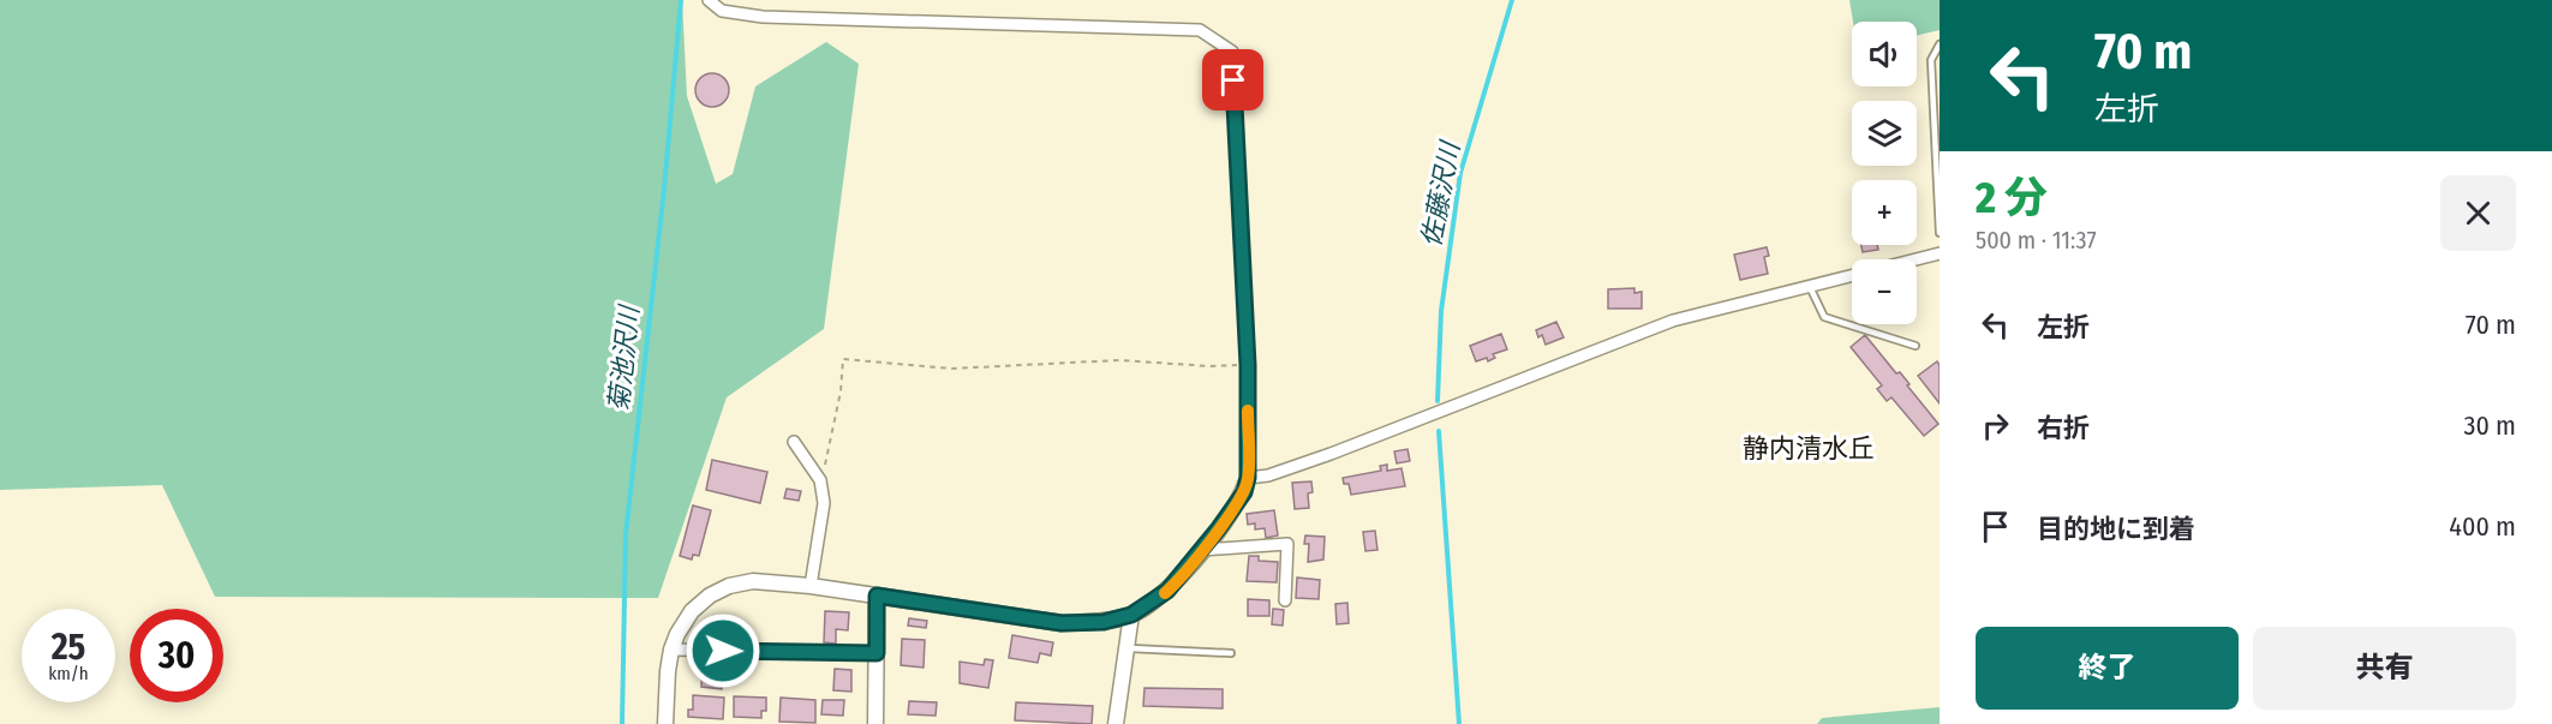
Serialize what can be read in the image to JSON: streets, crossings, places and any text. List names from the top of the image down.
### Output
{
  "districts": ["静内清水丘"],
  "water": ["佐藤沢川", "菊池沢川"],
  "page": {
    "turn": ["70 m", "左折"],
    "map_buttons": ["+", "−"],
    "heading": ["2 分", "500 m · 11:37"],
    "list": [
      {
        "name": "左折",
        "value": "70 m"
      },
      {
        "name": "右折",
        "value": "30 m"
      },
      {
        "name": "目的地に到着",
        "value": "400 m"
      }
    ],
    "speed": "25 km/h",
    "limit": "30",
    "buttons": ["終了", "共有"]
  }
}
